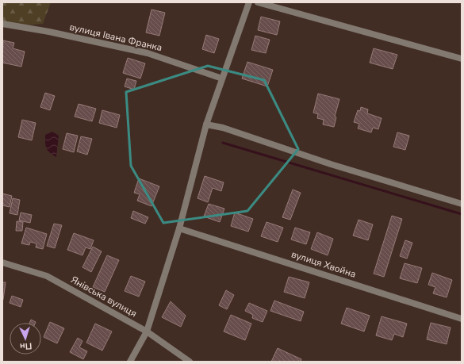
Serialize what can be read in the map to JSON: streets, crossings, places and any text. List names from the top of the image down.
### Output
{
  "streets": {
    "street": ["вулиця Івана Франка", "вулиця Хвойна", "Янівська вулиця"]
  },
  "north": "bottom"
}
